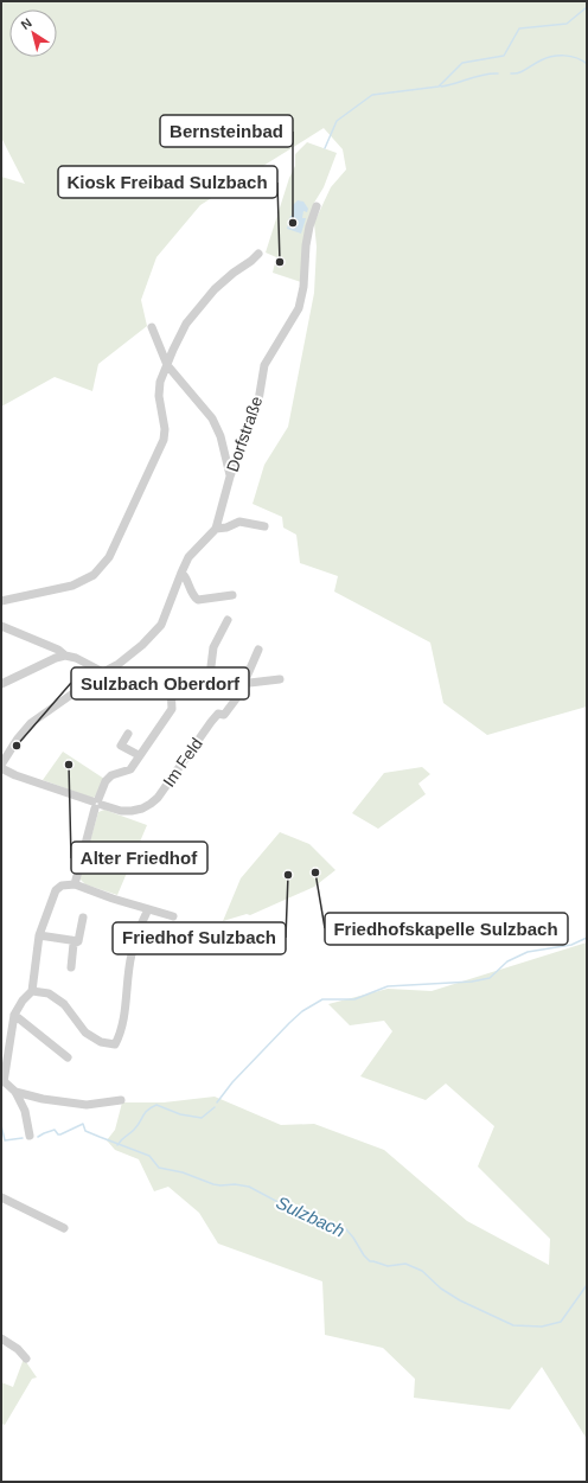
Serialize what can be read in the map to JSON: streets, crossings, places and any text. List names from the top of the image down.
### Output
{
  "streets": {
    "street": ["Dorfstraße", "Im Feld"]
  },
  "water": ["Sulzbach"],
  "places": [
    "Bernsteinbad",
    "Kiosk Freibad Sulzbach",
    "Sulzbach Oberdorf",
    "Alter Friedhof",
    "Friedhofskapelle Sulzbach",
    "Friedhof Sulzbach"
  ],
  "north": "top left"
}
